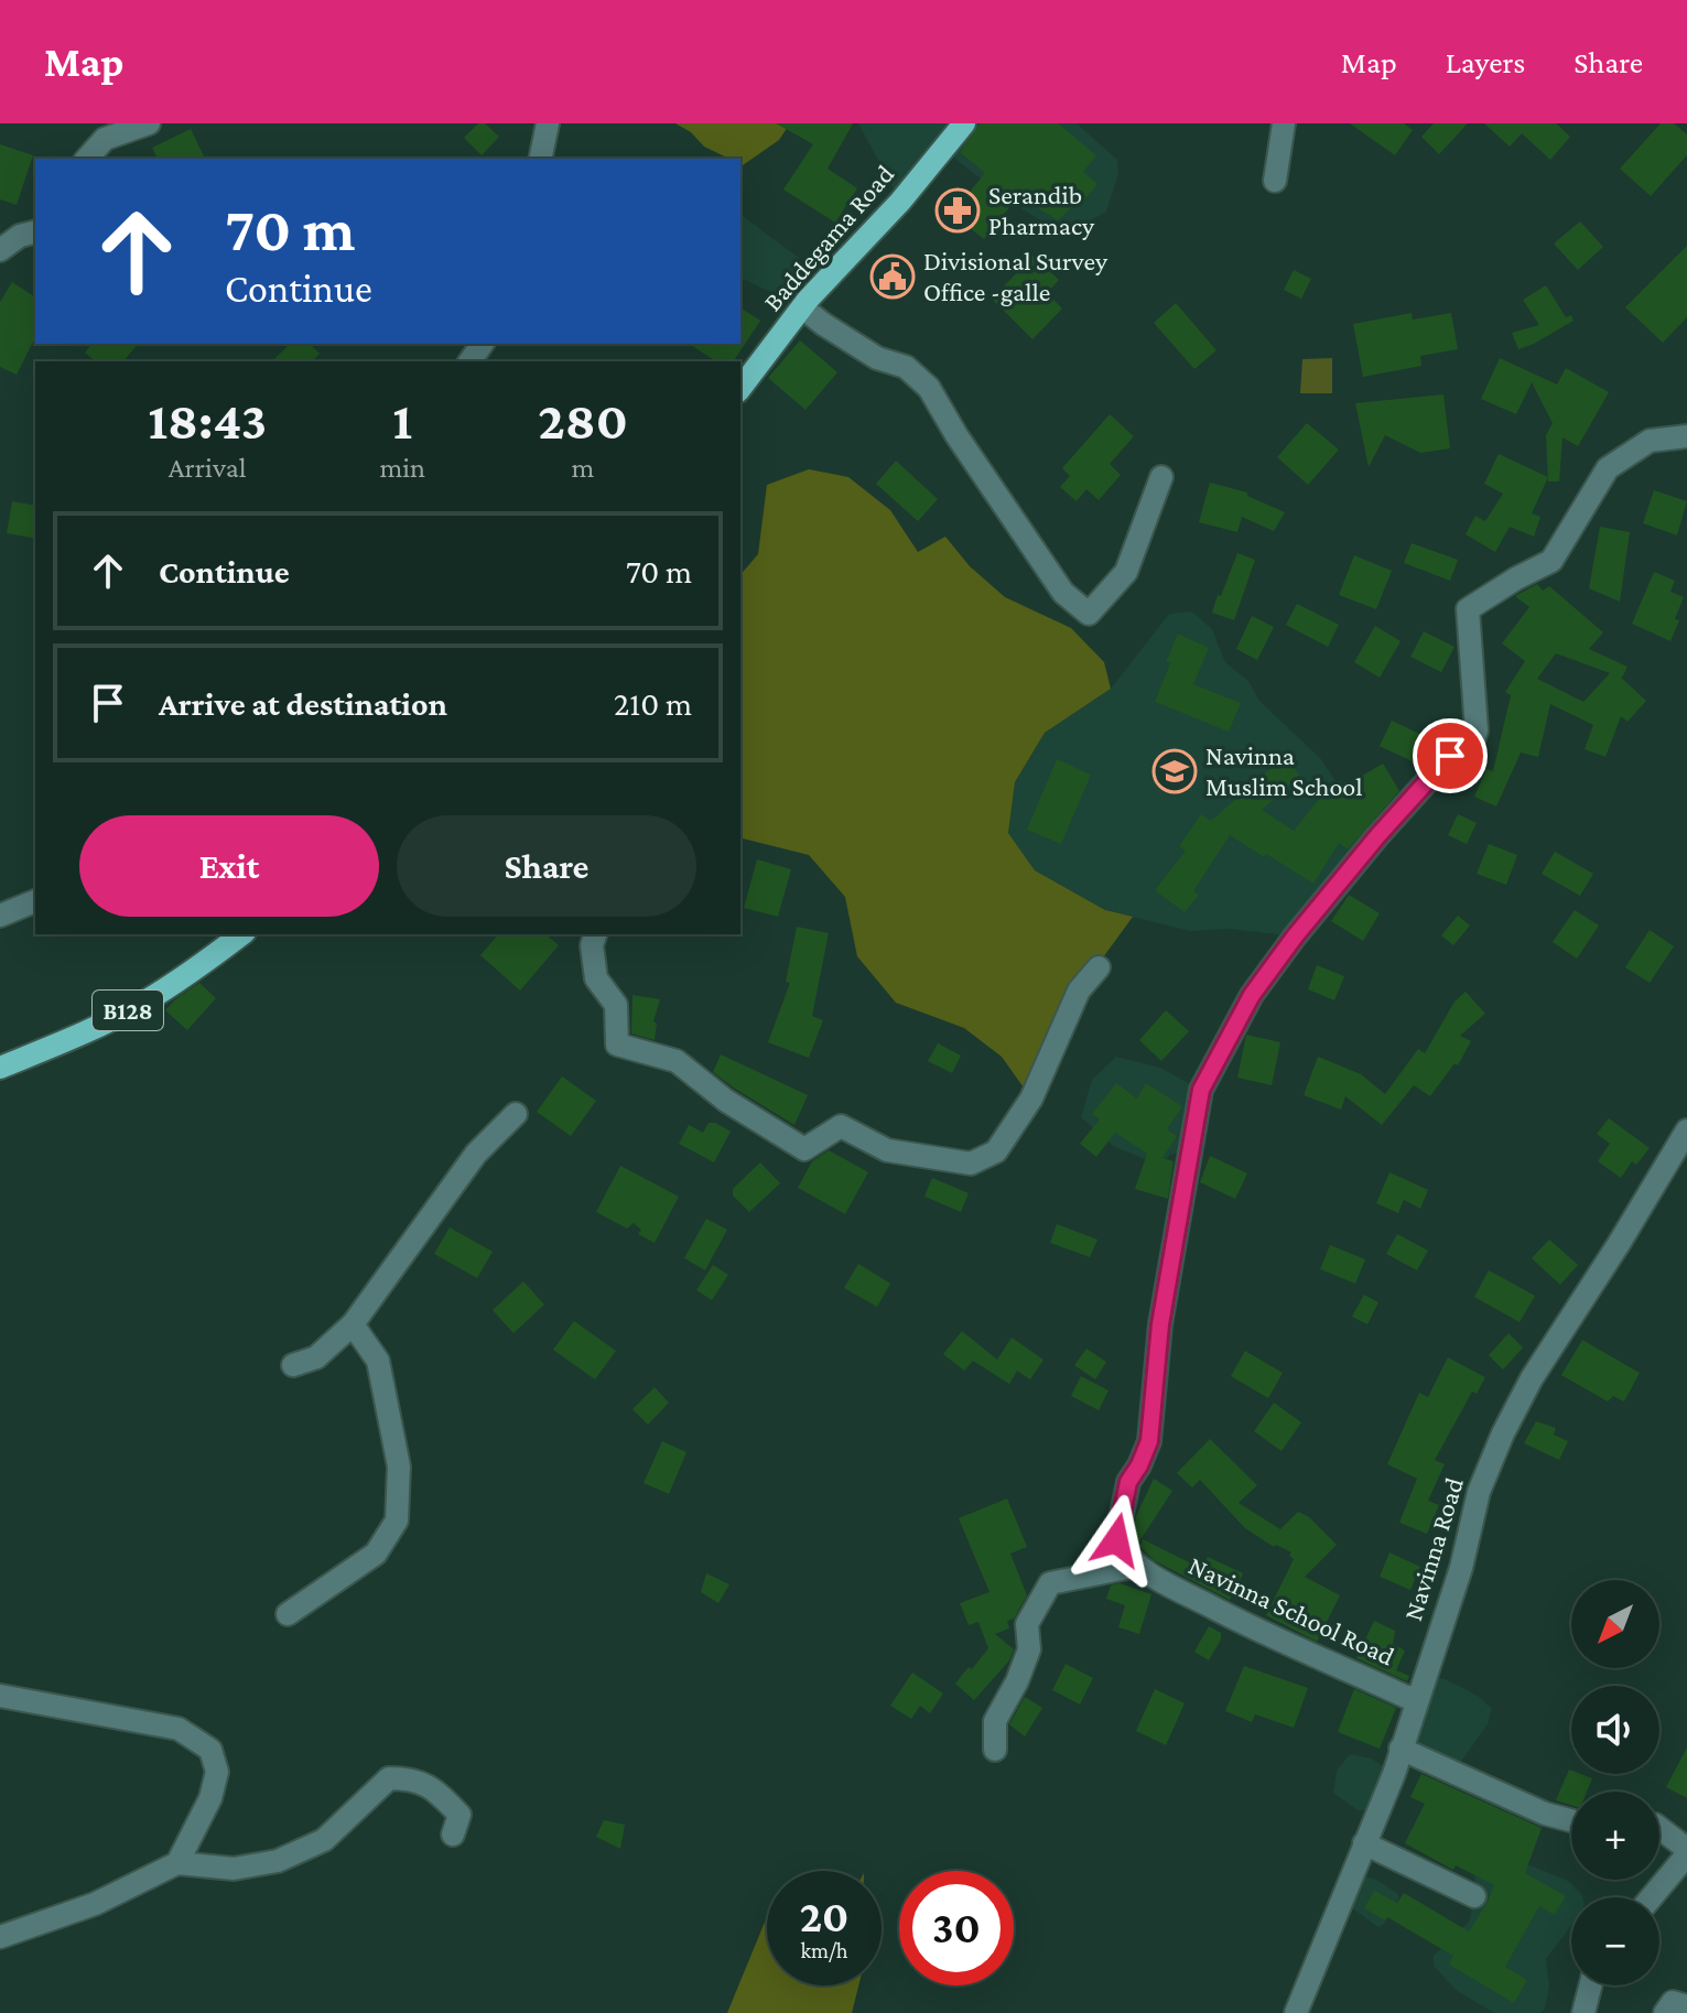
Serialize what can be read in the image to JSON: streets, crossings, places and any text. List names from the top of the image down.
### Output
{
  "streets": {
    "main road": ["Baddegama Road", "B128"],
    "street": ["Navinna Road", "Navinna School Road"]
  },
  "crossings": [
    ["Navinna Road", "Navinna School Road"]
  ],
  "places": {
    "pharmacy": ["Serandib Pharmacy"],
    "public building": ["Divisional Survey Office -galle"],
    "school or university": ["Navinna Muslim School"]
  },
  "north": "bottom left",
  "page": {
    "header": "Map",
    "nav": ["Map", "Layers", "Share"],
    "turn": ["70 m", "Continue"],
    "eta": [
      "18:43",
      "Arrival",
      "1",
      "min",
      "280",
      "m"
    ],
    "list": [
      {
        "name": "Continue",
        "value": "70 m"
      },
      {
        "name": "Arrive at destination",
        "value": "210 m"
      }
    ],
    "buttons": ["Exit", "Share"],
    "map_buttons": ["+", "−"],
    "speed": "20 km/h",
    "limit": "30"
  }
}
